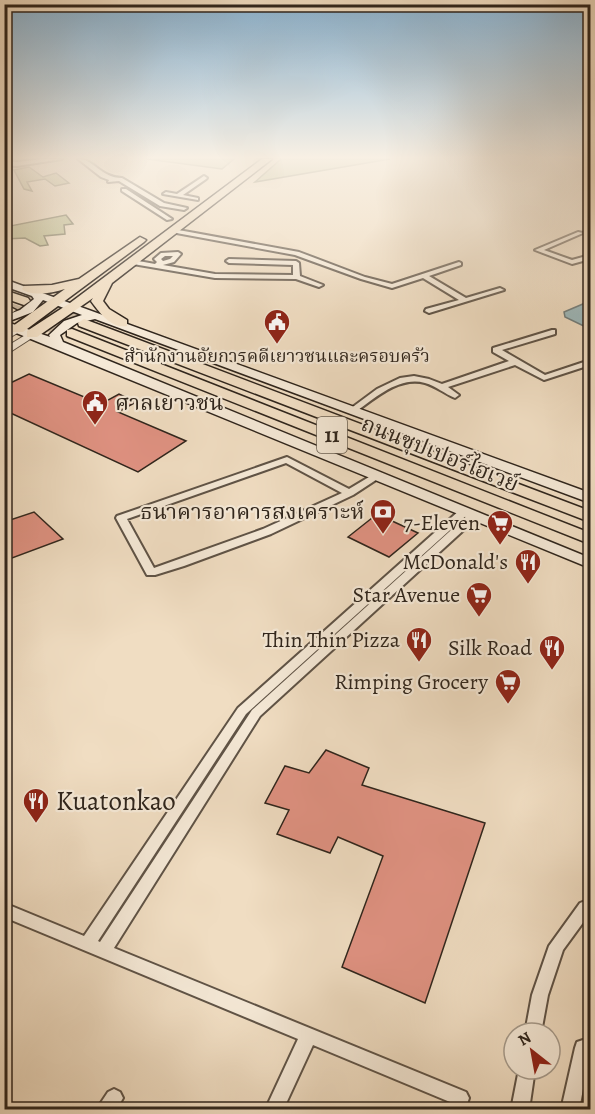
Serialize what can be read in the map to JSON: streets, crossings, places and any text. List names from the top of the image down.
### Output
{
  "streets": {
    "main road": ["11", "ถนนซุปเปอร์ไฮเวย์"]
  },
  "places": {
    "public building": ["สำนักงานอัยการคดีเยาวชนและครอบครัว", "ศาลเยาวชน"],
    "bank": ["ธนาคารอาคารสงเคราะห์"],
    "supermarket": ["7-Eleven", "Star Avenue", "Rimping Grocery"],
    "restaurant": [
      "McDonald's",
      "Thin Thin Pizza",
      "Silk Road",
      "Kuatonkao"
    ]
  },
  "north": "top left"
}
